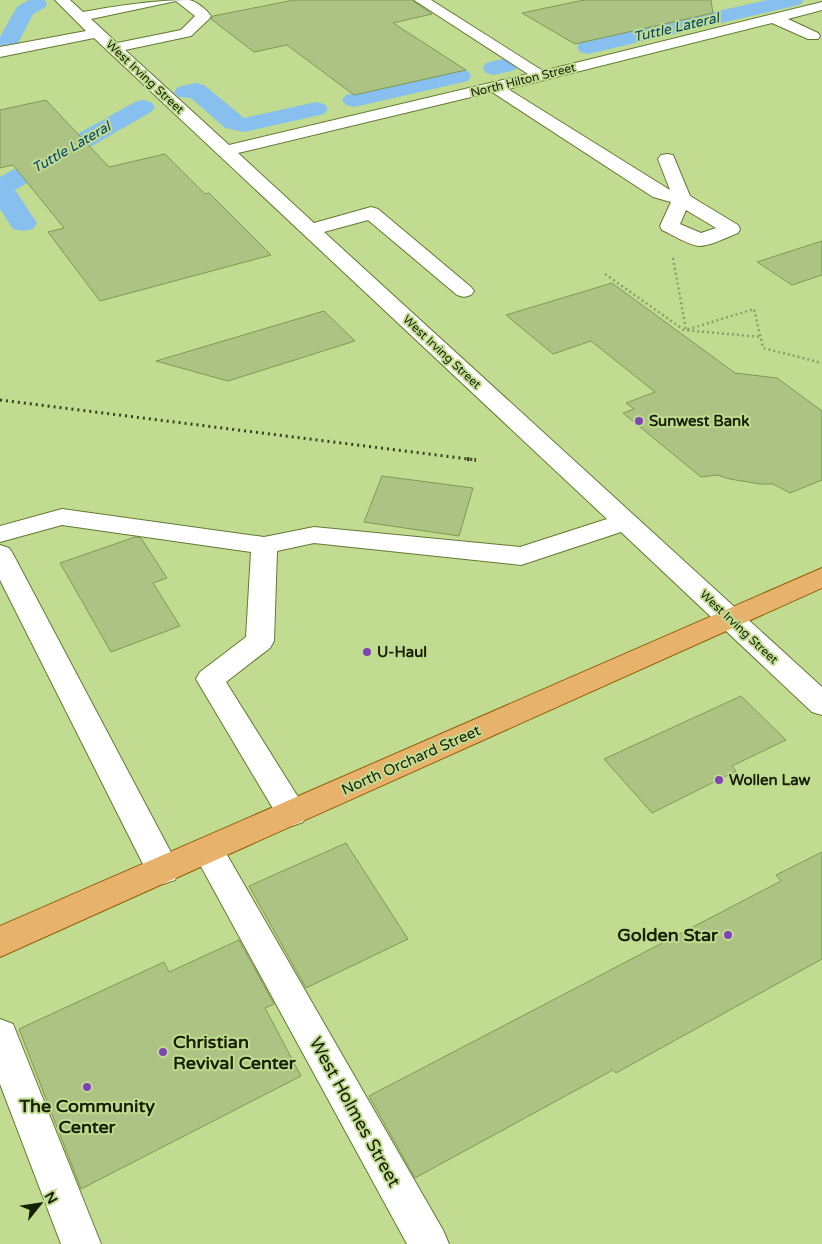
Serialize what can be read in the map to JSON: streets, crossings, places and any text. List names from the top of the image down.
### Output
{
  "streets": {
    "main road": ["North Orchard Street"],
    "street": ["West Irving Street", "North Hilton Street", "West Holmes Street"]
  },
  "crossings": [
    ["West Irving Street", "North Hilton Street"],
    ["West Irving Street", "North Orchard Street"],
    ["North Orchard Street", "West Holmes Street"]
  ],
  "water": ["Tuttle Lateral"],
  "places": [
    "Sunwest Bank",
    "U-Haul",
    "Wollen Law",
    "Golden Star",
    "Christian Revival Center",
    "The Community Center"
  ],
  "north": "top right"
}
